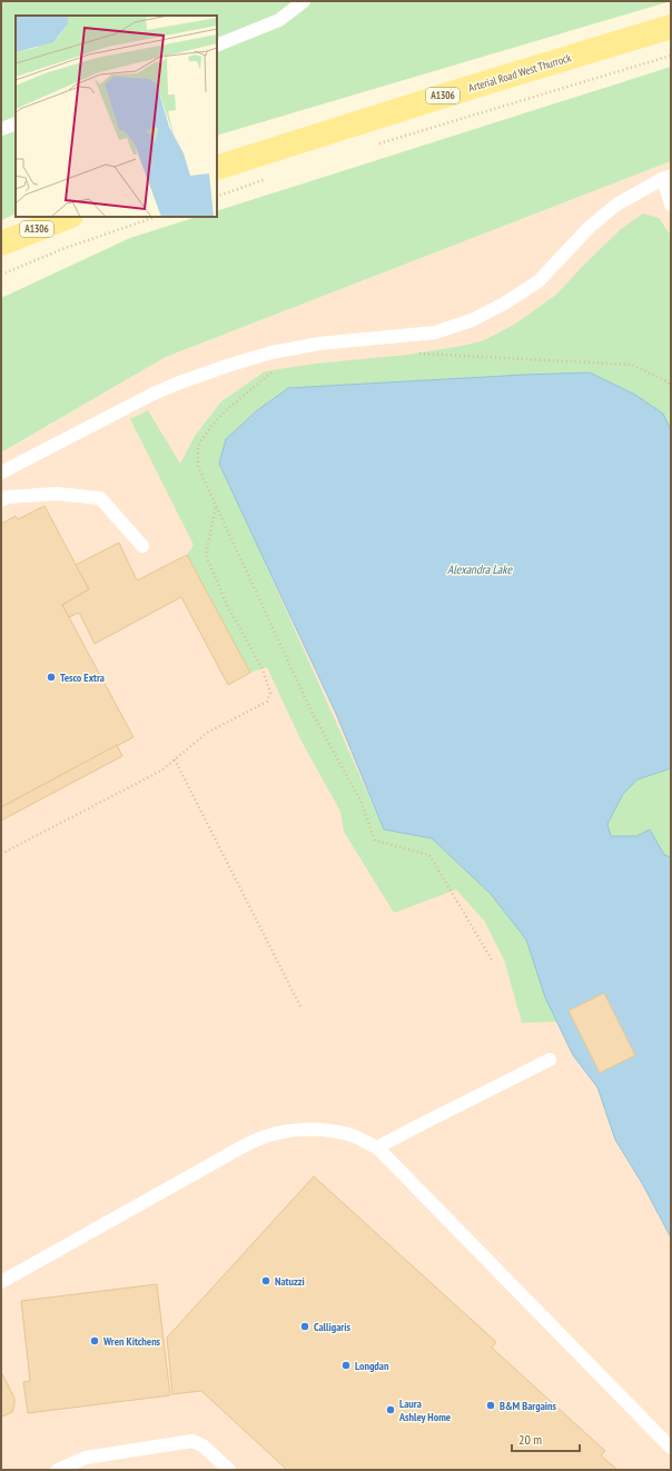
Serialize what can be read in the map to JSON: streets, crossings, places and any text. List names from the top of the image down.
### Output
{
  "streets": {
    "main road": ["Arterial Road West Thurrock", "A1306"]
  },
  "water": ["Alexandra Lake"],
  "places": [
    "Tesco Extra",
    "Natuzzi",
    "Calligaris",
    "Wren Kitchens",
    "Longdan",
    "B&M Bargains",
    "Laura Ashley Home"
  ],
  "scale_bar": "20 m"
}
